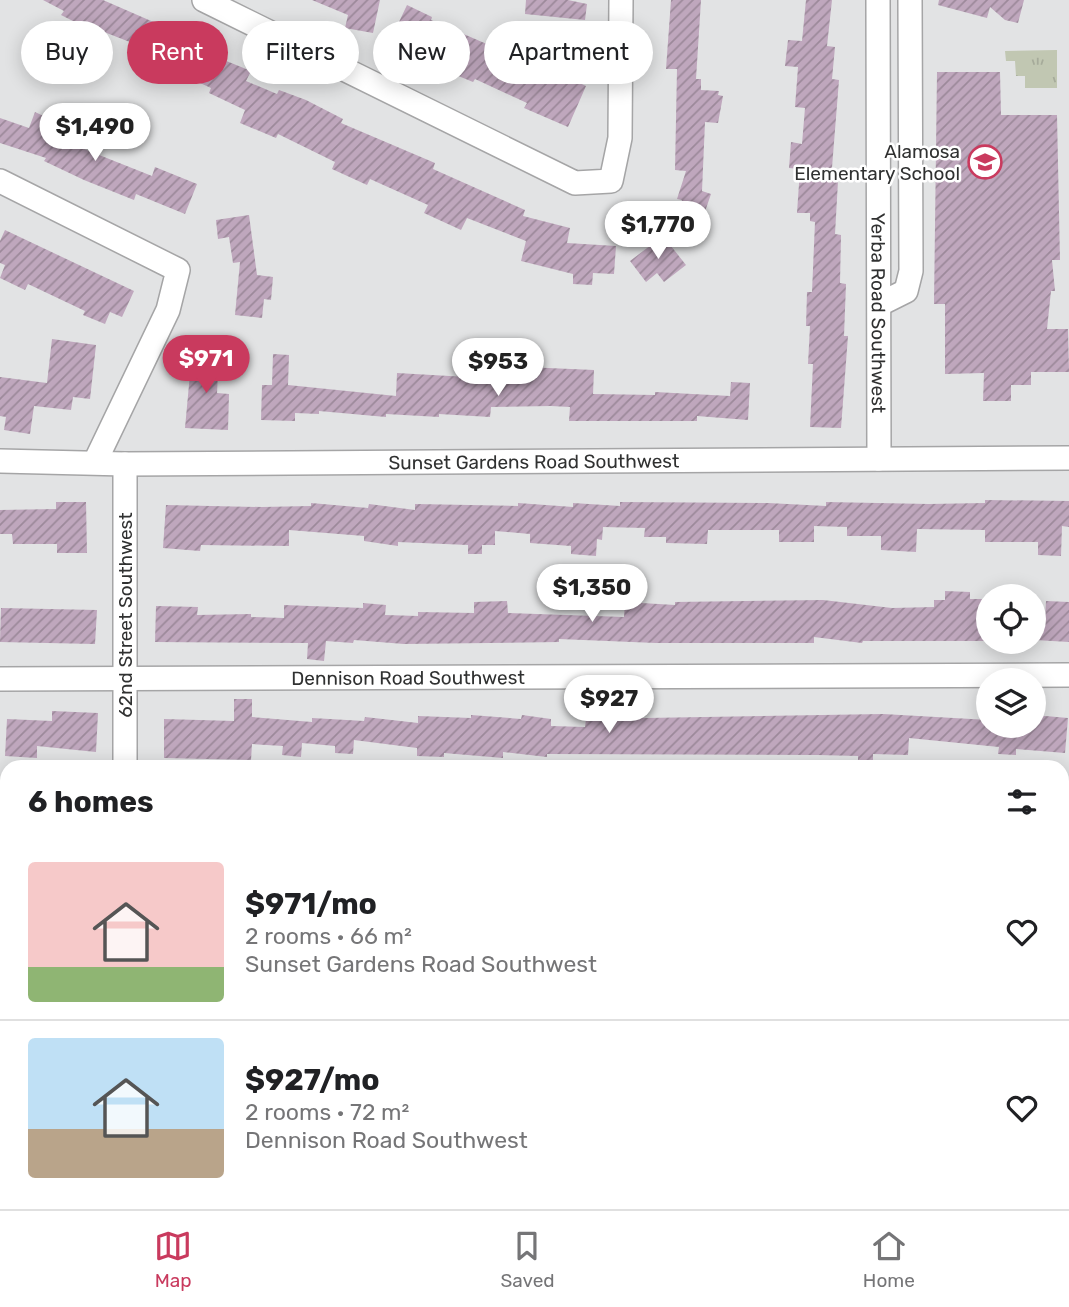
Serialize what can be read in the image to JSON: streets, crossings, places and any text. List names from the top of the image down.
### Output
{
  "streets": {
    "street": [
      "Yerba Road Southwest",
      "Sunset Gardens Road Southwest",
      "62nd Street Southwest",
      "Dennison Road Southwest"
    ]
  },
  "crossings": [
    ["Yerba Road Southwest", "Sunset Gardens Road Southwest"],
    ["Sunset Gardens Road Southwest", "62nd Street Southwest"],
    ["62nd Street Southwest", "Dennison Road Southwest"]
  ],
  "places": {
    "school or university": ["Alamosa Elementary School"]
  },
  "page": {
    "chip": [
      "Buy",
      "Rent",
      "Filters",
      "New",
      "Apartment"
    ],
    "price": [
      "$1,490",
      "$1,770",
      "$971",
      "$953",
      "$1,350",
      "$927"
    ],
    "heading": "6 homes",
    "list": [
      {
        "name": "$971/mo",
        "note": "2 rooms · 66 m² · Sunset Gardens Road Southwest"
      },
      {
        "name": "$927/mo",
        "note": "2 rooms · 72 m² · Dennison Road Southwest"
      }
    ],
    "tabs": ["Map", "Saved", "Home"]
  }
}
